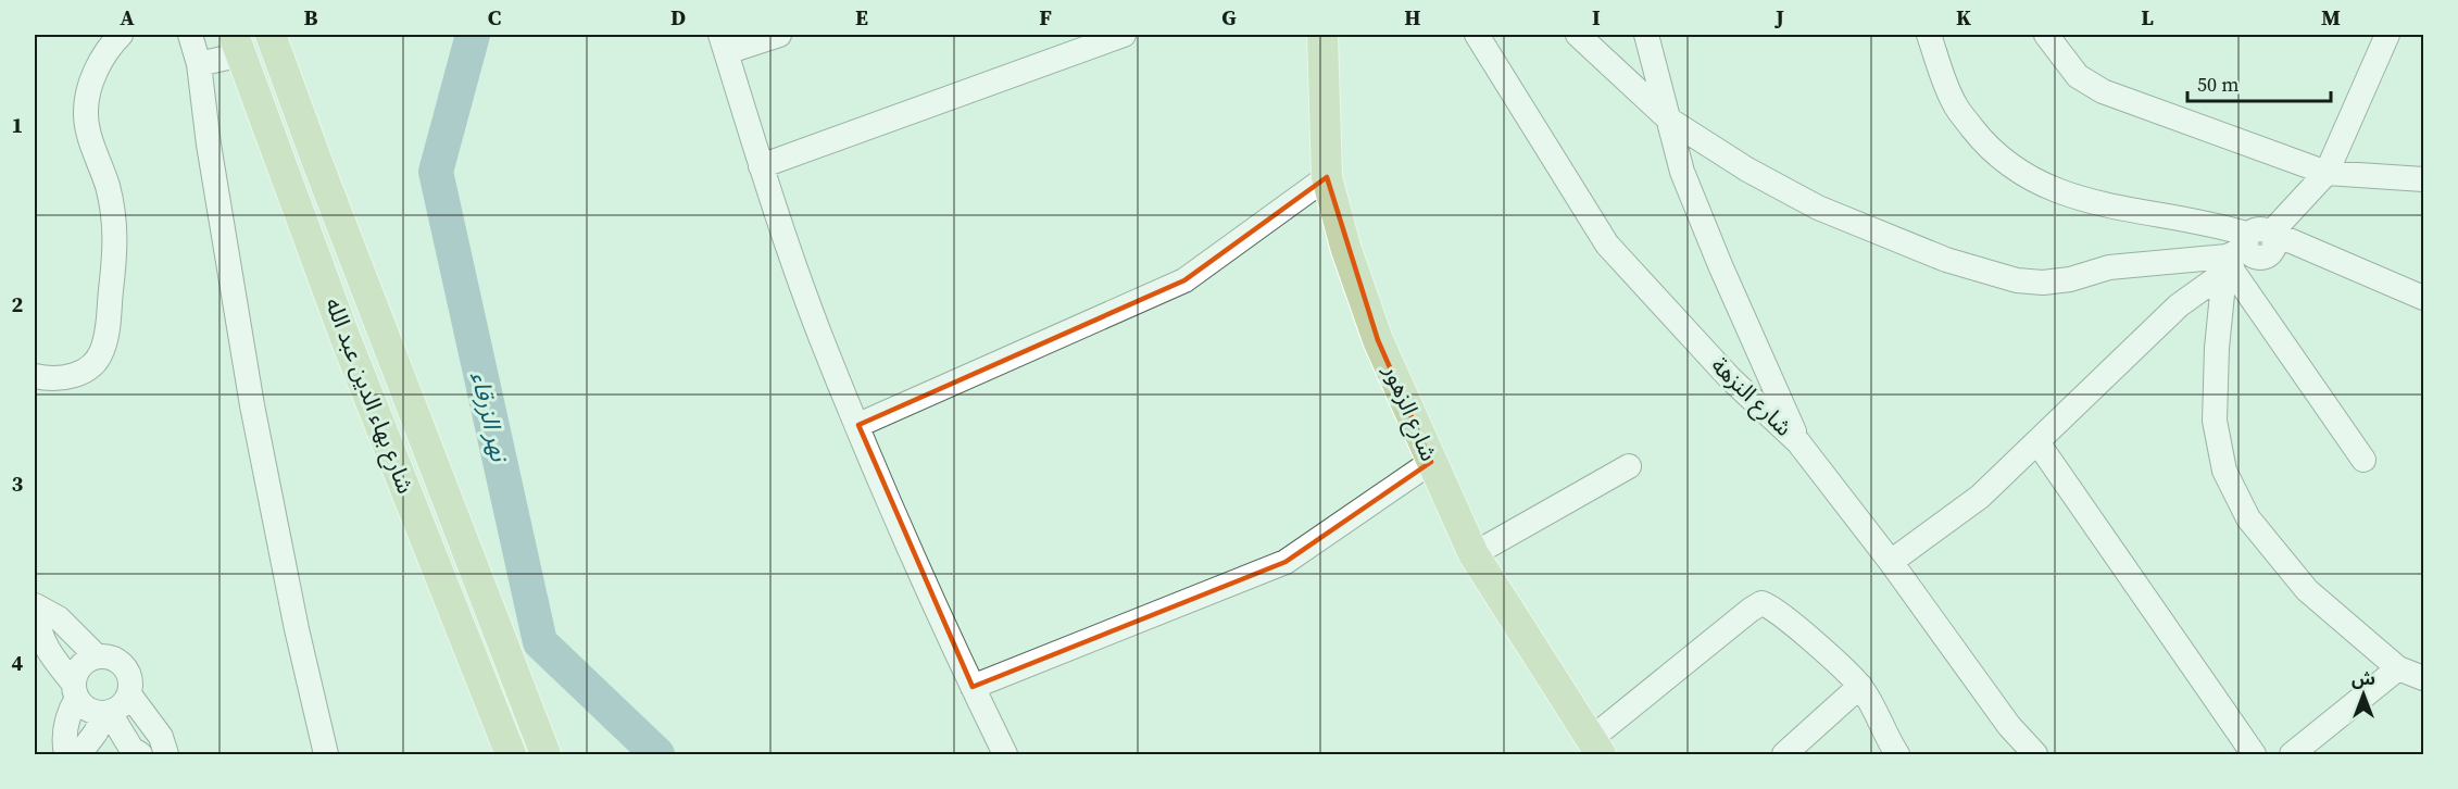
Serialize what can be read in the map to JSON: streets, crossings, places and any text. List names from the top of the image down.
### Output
{
  "streets": {
    "main road": ["شارع بهاء الدين عبد الله", "شارع الزهور"],
    "street": ["شارع النزهة"]
  },
  "water": ["نهر الزرقاء"],
  "scale_bar": "50 m",
  "north": "top",
  "grid": {
    "columns": [
      "A",
      "B",
      "C",
      "D",
      "E",
      "F",
      "G",
      "H",
      "I",
      "J",
      "K",
      "L",
      "M"
    ],
    "rows": [
      "1",
      "2",
      "3",
      "4"
    ]
  }
}
